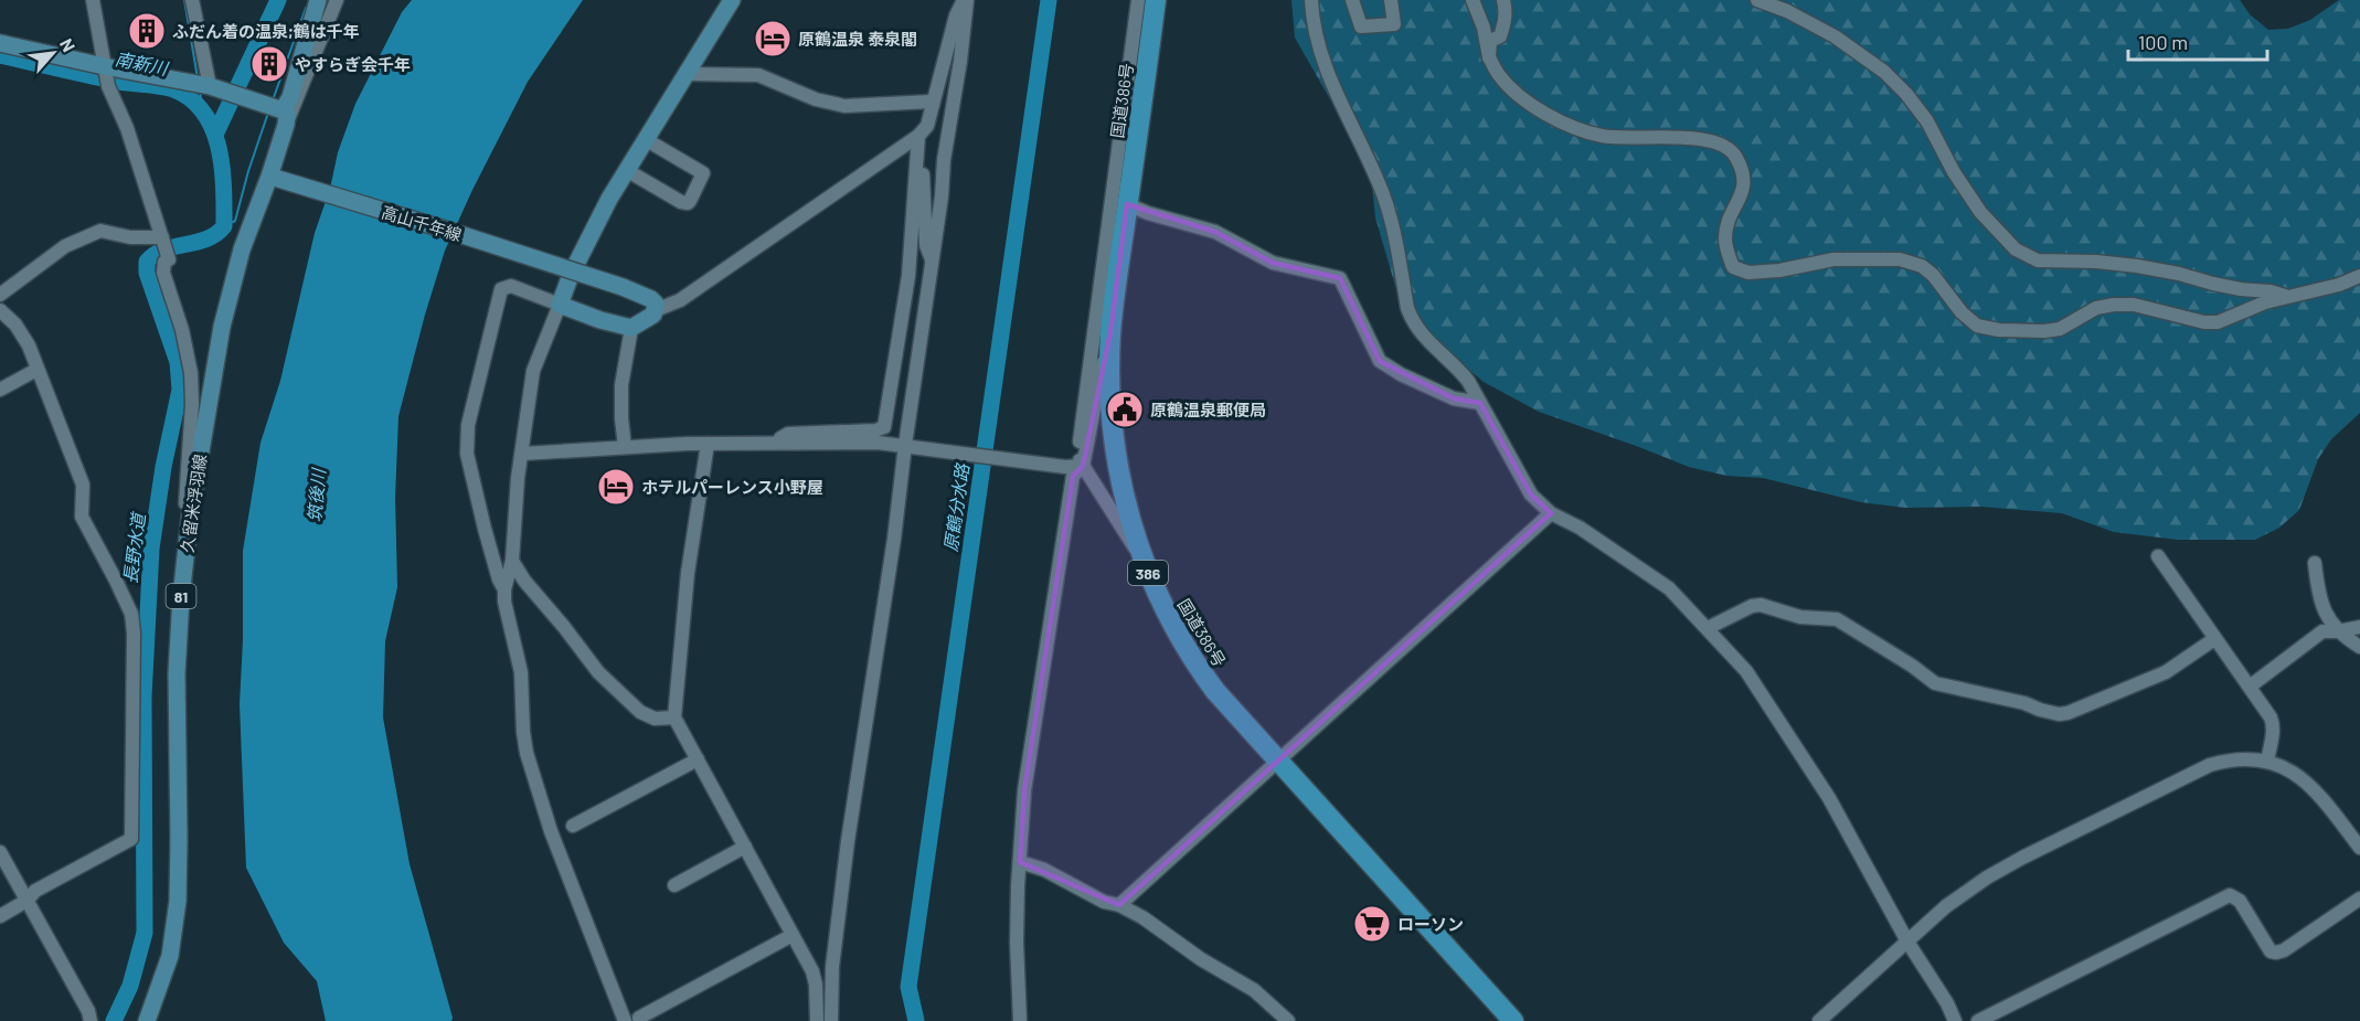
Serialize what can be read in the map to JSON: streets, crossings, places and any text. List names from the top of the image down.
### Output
{
  "streets": {
    "highway": ["国道386号", "386"],
    "main road": ["高山千年線", "久留米浮羽線", "81"]
  },
  "crossings": [
    ["高山千年線", "久留米浮羽線"]
  ],
  "water": [
    "南新川",
    "筑後川",
    "原鶴分水路",
    "長野水道"
  ],
  "places": {
    "building": ["ふだん着の温泉;鶴は千年", "やすらぎ会千年"],
    "hotel": ["原鶴温泉 泰泉閣", "ホテルパーレンス小野屋"],
    "public building": ["原鶴温泉郵便局"],
    "supermarket": ["ローソン"]
  },
  "scale_bar": "100 m",
  "north": "top right"
}
